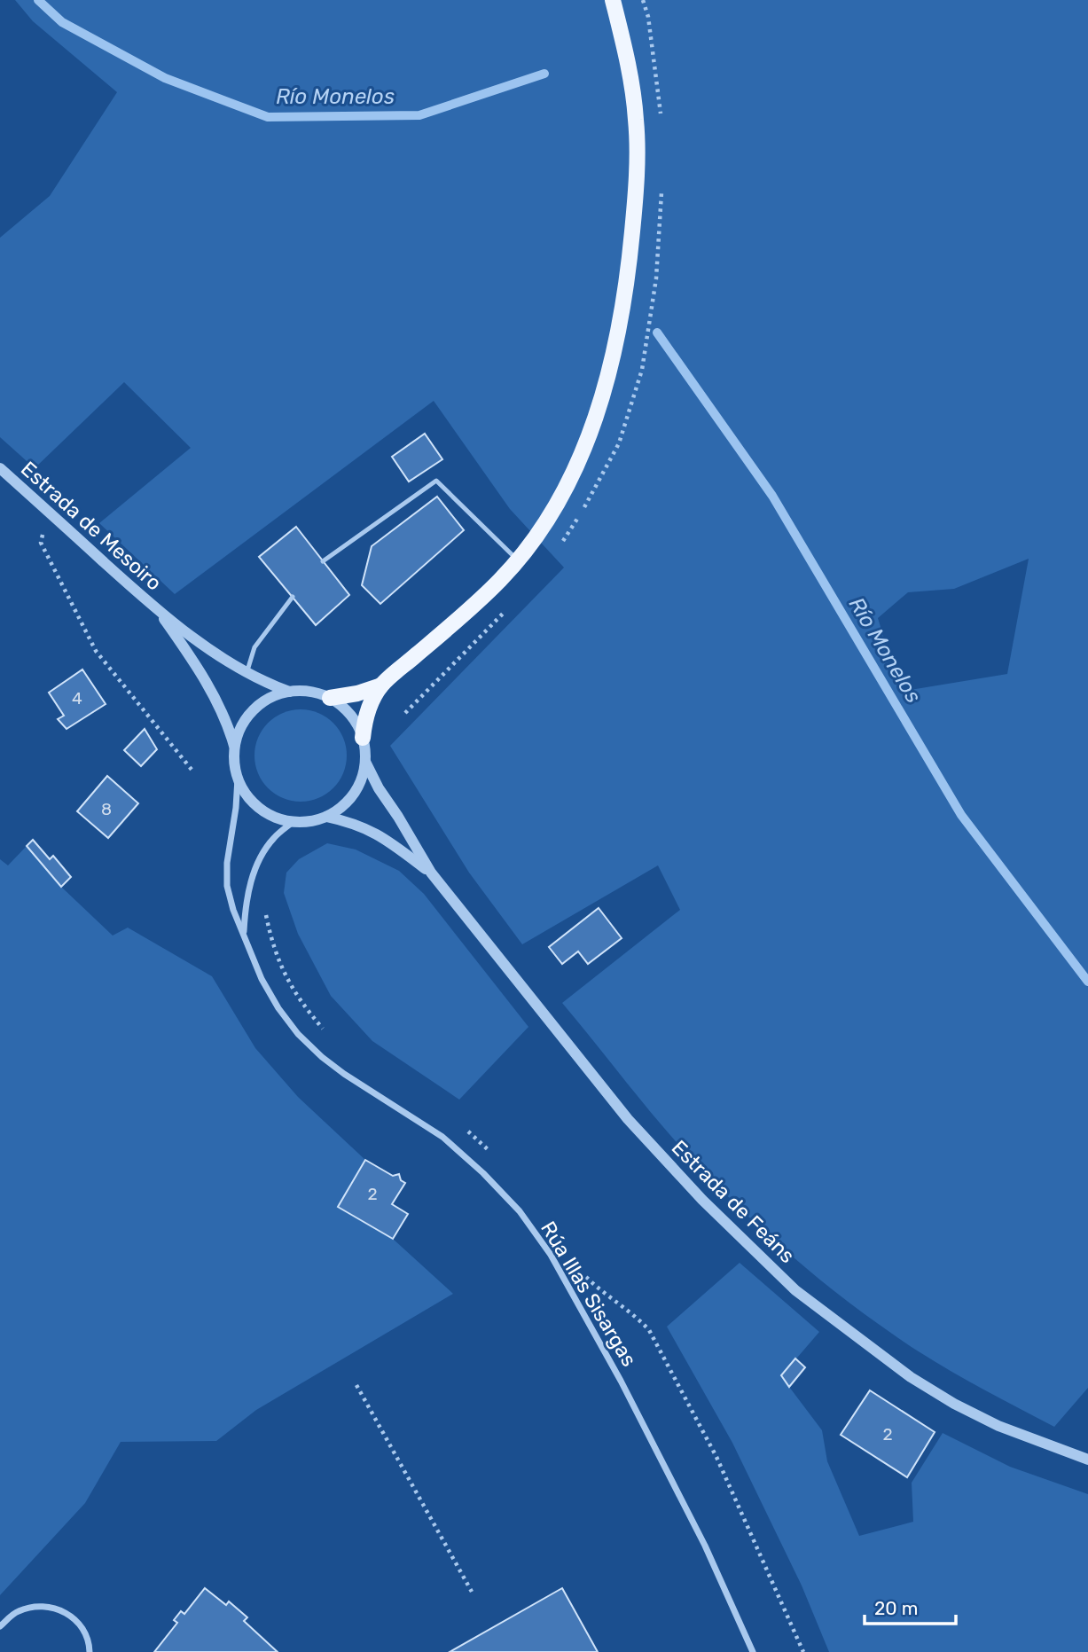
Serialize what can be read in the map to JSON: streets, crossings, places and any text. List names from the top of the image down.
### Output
{
  "streets": {
    "street": ["Estrada de Mesoiro", "Estrada de Feáns", "Rúa Illas Sisargas"]
  },
  "crossings": [
    ["Estrada de Mesoiro", "Estrada de Feáns"],
    ["Estrada de Mesoiro", "Rúa Illas Sisargas"],
    ["Estrada de Feáns", "Rúa Illas Sisargas"]
  ],
  "water": ["Río Monelos"],
  "house_numbers": [
    "4",
    "8",
    "2",
    "2"
  ],
  "scale_bar": "20 m"
}
